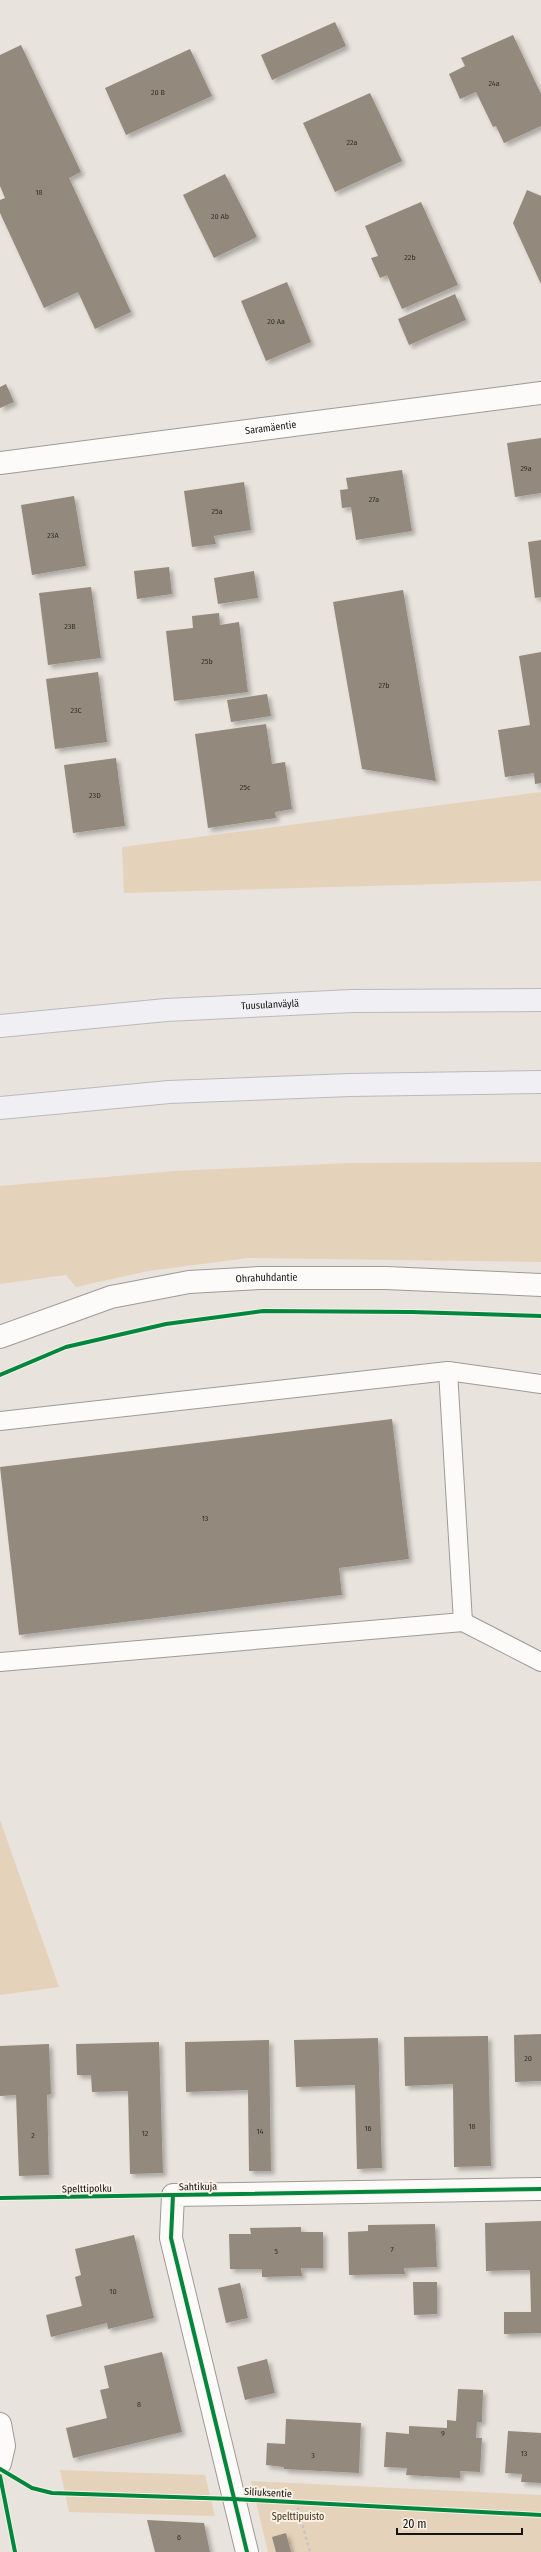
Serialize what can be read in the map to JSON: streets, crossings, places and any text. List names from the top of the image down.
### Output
{
  "streets": {
    "highway": ["Tuusulanväylä"],
    "street": ["Saramäentie", "Ohrahuhdantie", "Sahtikuja"],
    "cycle path": ["Spelttipolku", "Siliuksentie"]
  },
  "parks": ["Spelttipuisto"],
  "house_numbers": [
    "24a",
    "20 B",
    "22a",
    "18",
    "20 Ab",
    "22b",
    "20 Aa",
    "29a",
    "27a",
    "25a",
    "23A",
    "23B",
    "25b",
    "27b",
    "23C",
    "25c",
    "23D",
    "13",
    "20",
    "18",
    "16",
    "14",
    "12",
    "2",
    "7",
    "5",
    "10",
    "8",
    "9",
    "13",
    "3",
    "6"
  ],
  "scale_bar": "20 m"
}
